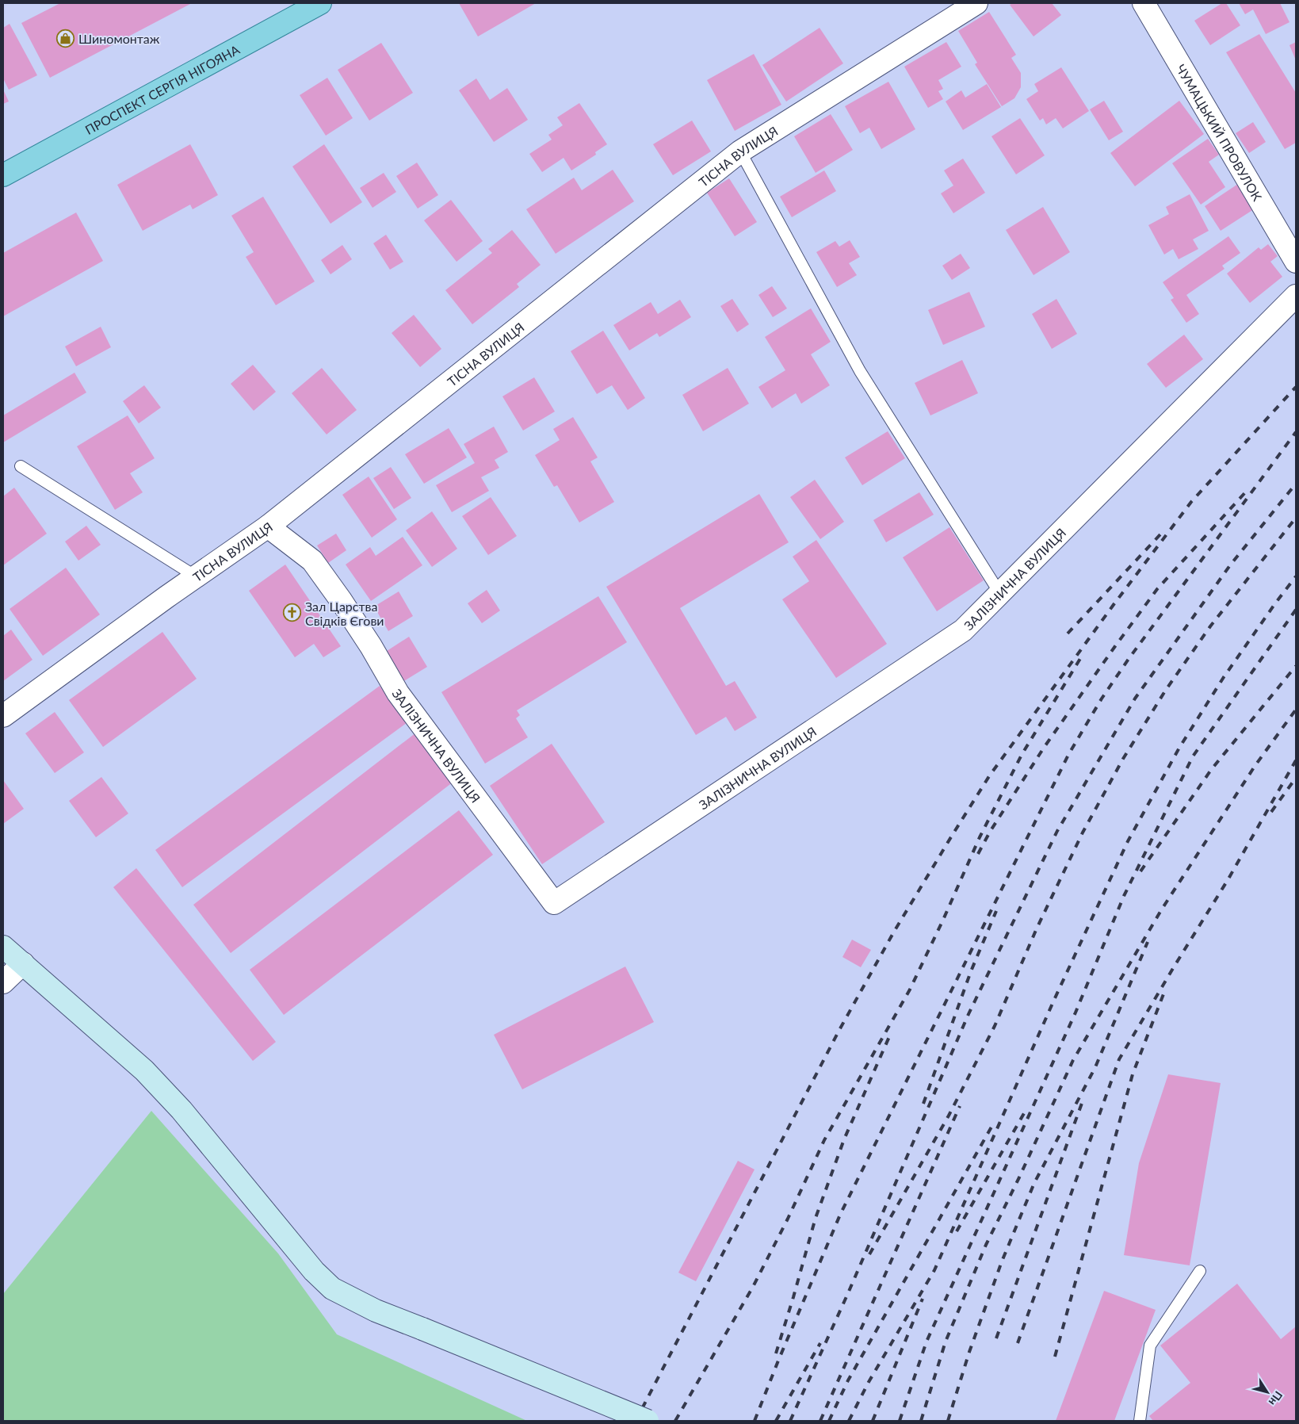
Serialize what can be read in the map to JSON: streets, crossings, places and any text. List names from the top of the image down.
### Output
{
  "streets": {
    "main road": ["ПРОСПЕКТ СЕРГІЯ НІГОЯНА"],
    "street": ["ЧУМАЦЬКИЙ ПРОВУЛОК", "ТІСНА ВУЛИЦЯ", "ЗАЛІЗНИЧНА ВУЛИЦЯ"]
  },
  "crossings": [
    ["ТІСНА ВУЛИЦЯ", "ЗАЛІЗНИЧНА ВУЛИЦЯ"]
  ],
  "places": {
    "shop": ["Шиномонтаж"],
    "church": ["Зал Царства Свідків Єгови"]
  },
  "north": "bottom right"
}
